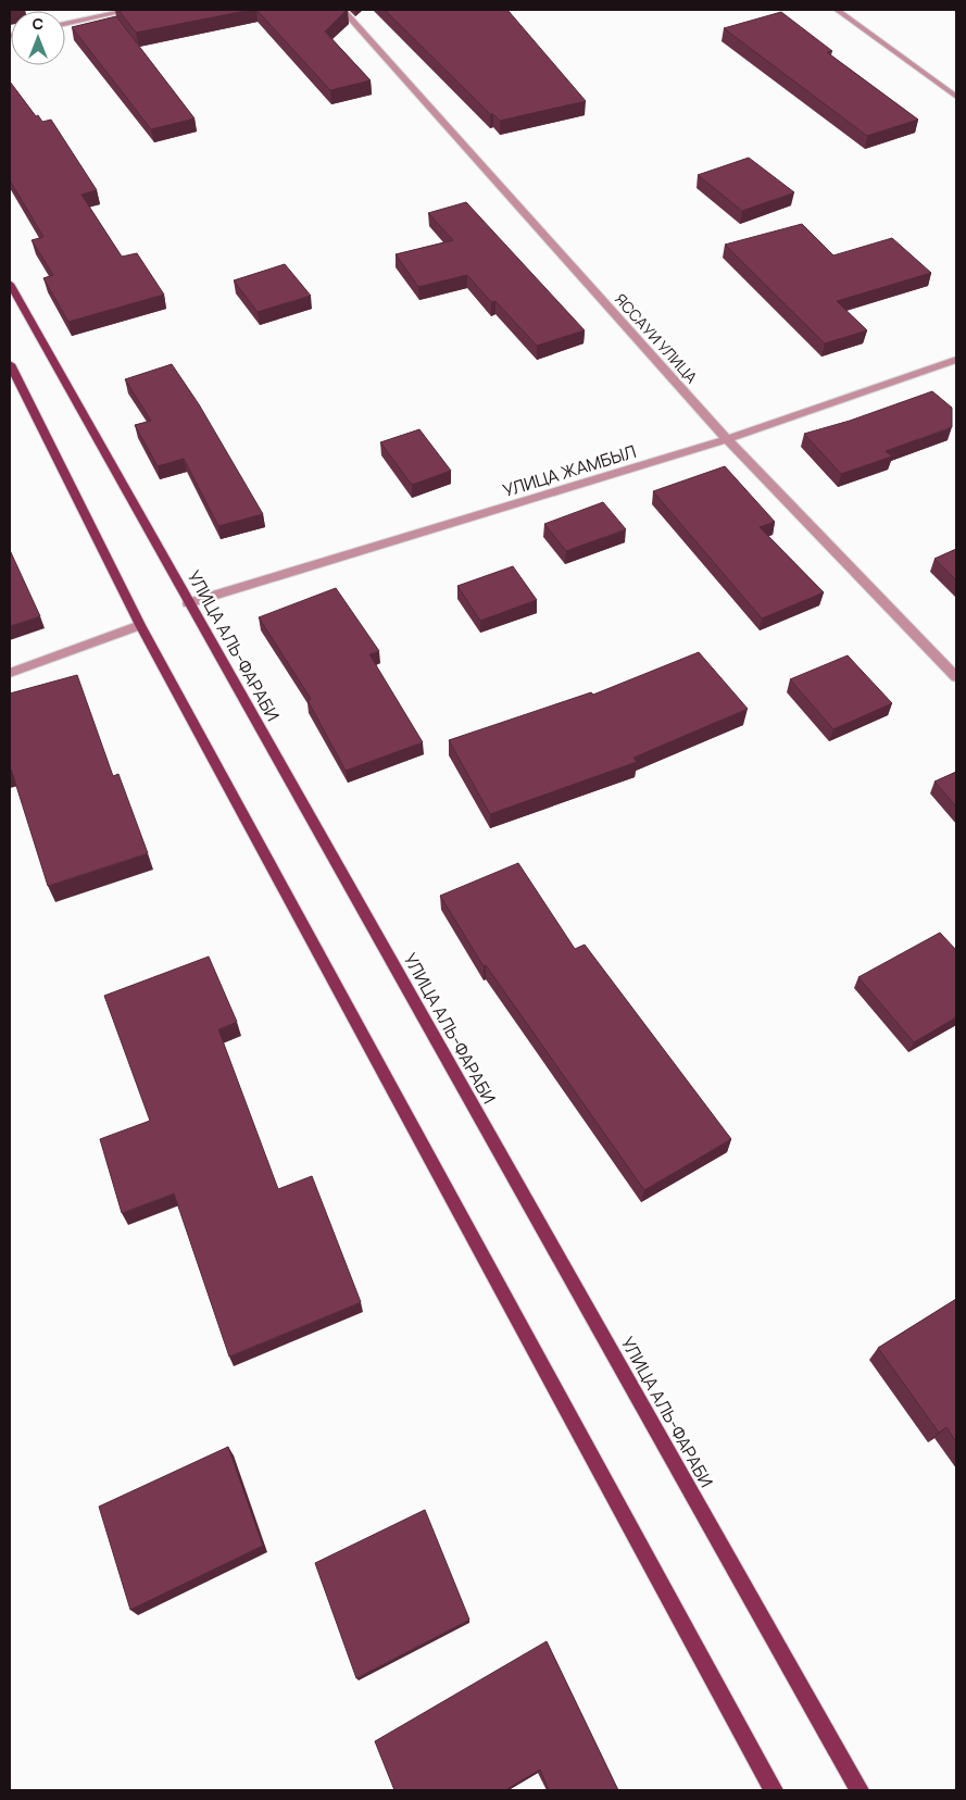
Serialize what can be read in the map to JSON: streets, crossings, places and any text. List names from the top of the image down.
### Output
{
  "streets": {
    "main road": ["УЛИЦА АЛЬ-ФАРАБИ"],
    "street": ["ЯССАУИ УЛИЦА", "УЛИЦА ЖАМБЫЛ"]
  },
  "crossings": [
    ["ЯССАУИ УЛИЦА", "УЛИЦА ЖАМБЫЛ"],
    ["УЛИЦА ЖАМБЫЛ", "УЛИЦА АЛЬ-ФАРАБИ"]
  ],
  "north": "top"
}
